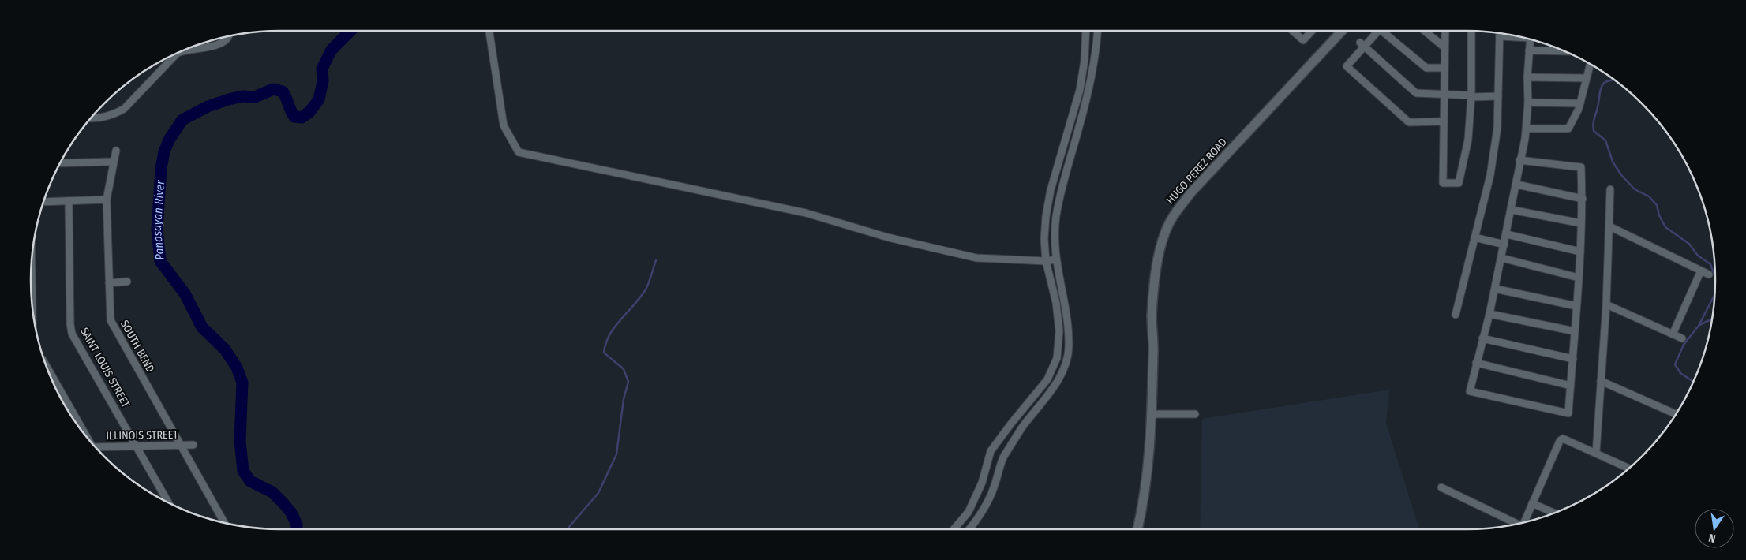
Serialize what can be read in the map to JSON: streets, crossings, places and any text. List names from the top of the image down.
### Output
{
  "streets": {
    "street": [
      "HUGO PEREZ ROAD",
      "SOUTH BEND",
      "SAINT LOUIS STREET",
      "ILLINOIS STREET"
    ]
  },
  "crossings": [
    ["SOUTH BEND", "ILLINOIS STREET"],
    ["SAINT LOUIS STREET", "ILLINOIS STREET"]
  ],
  "water": ["Panasayan River"],
  "north": "bottom"
}
